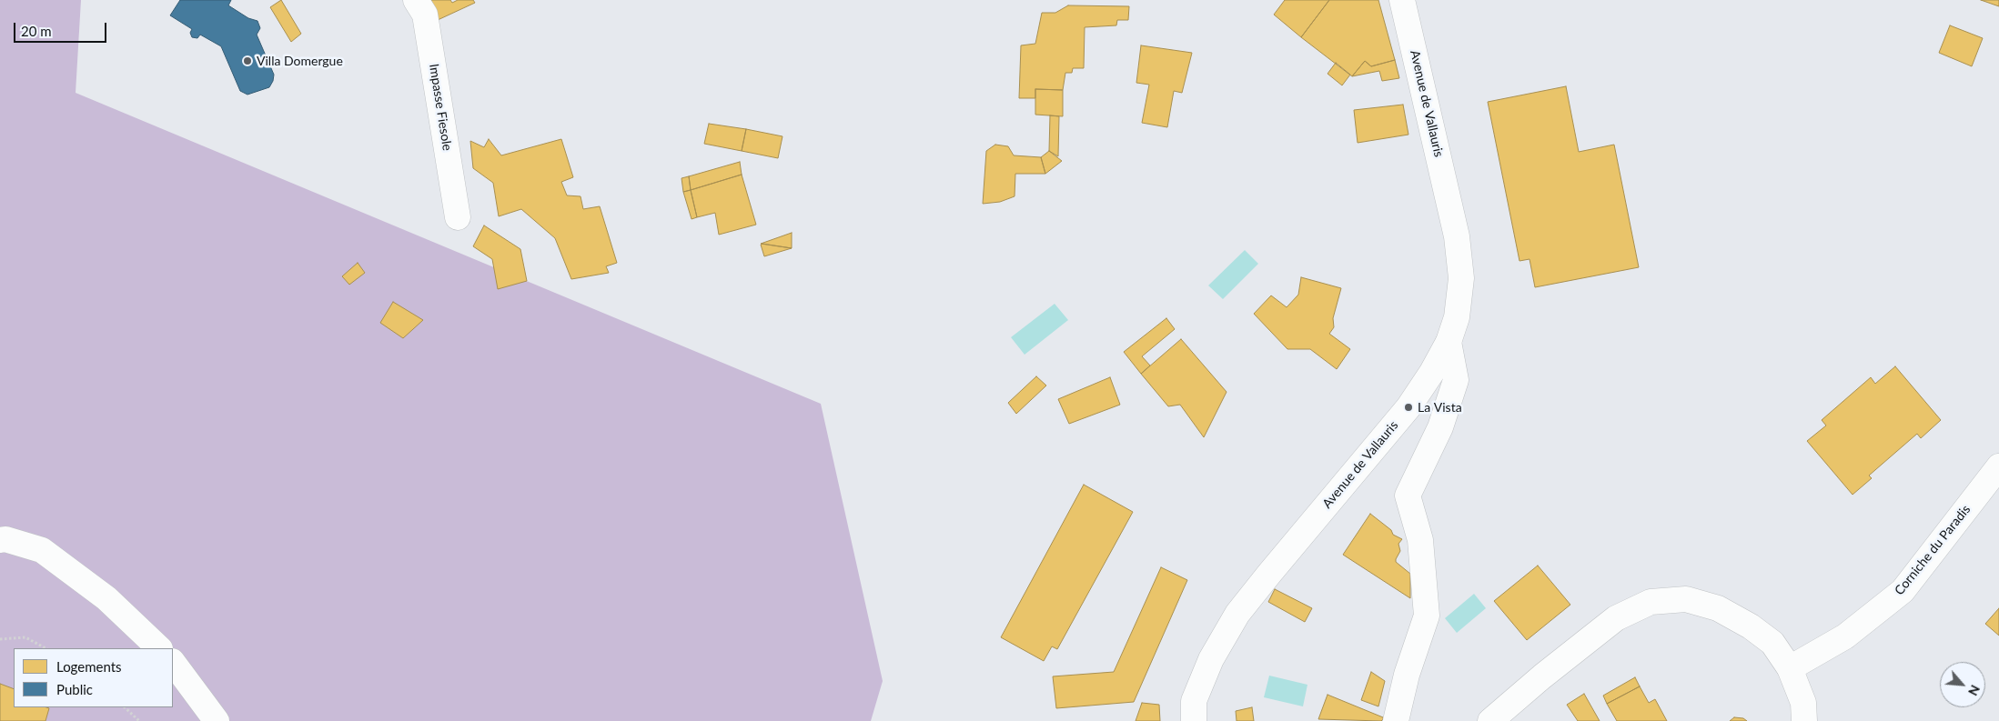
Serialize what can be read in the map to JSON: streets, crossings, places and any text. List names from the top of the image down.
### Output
{
  "streets": {
    "main road": ["Avenue de Vallauris", "Impasse Fiesole", "Corniche du Paradis"]
  },
  "places": ["Villa Domergue", "La Vista"],
  "legend": ["Logements", "Public"],
  "scale_bar": "20 m",
  "north": "bottom right"
}
